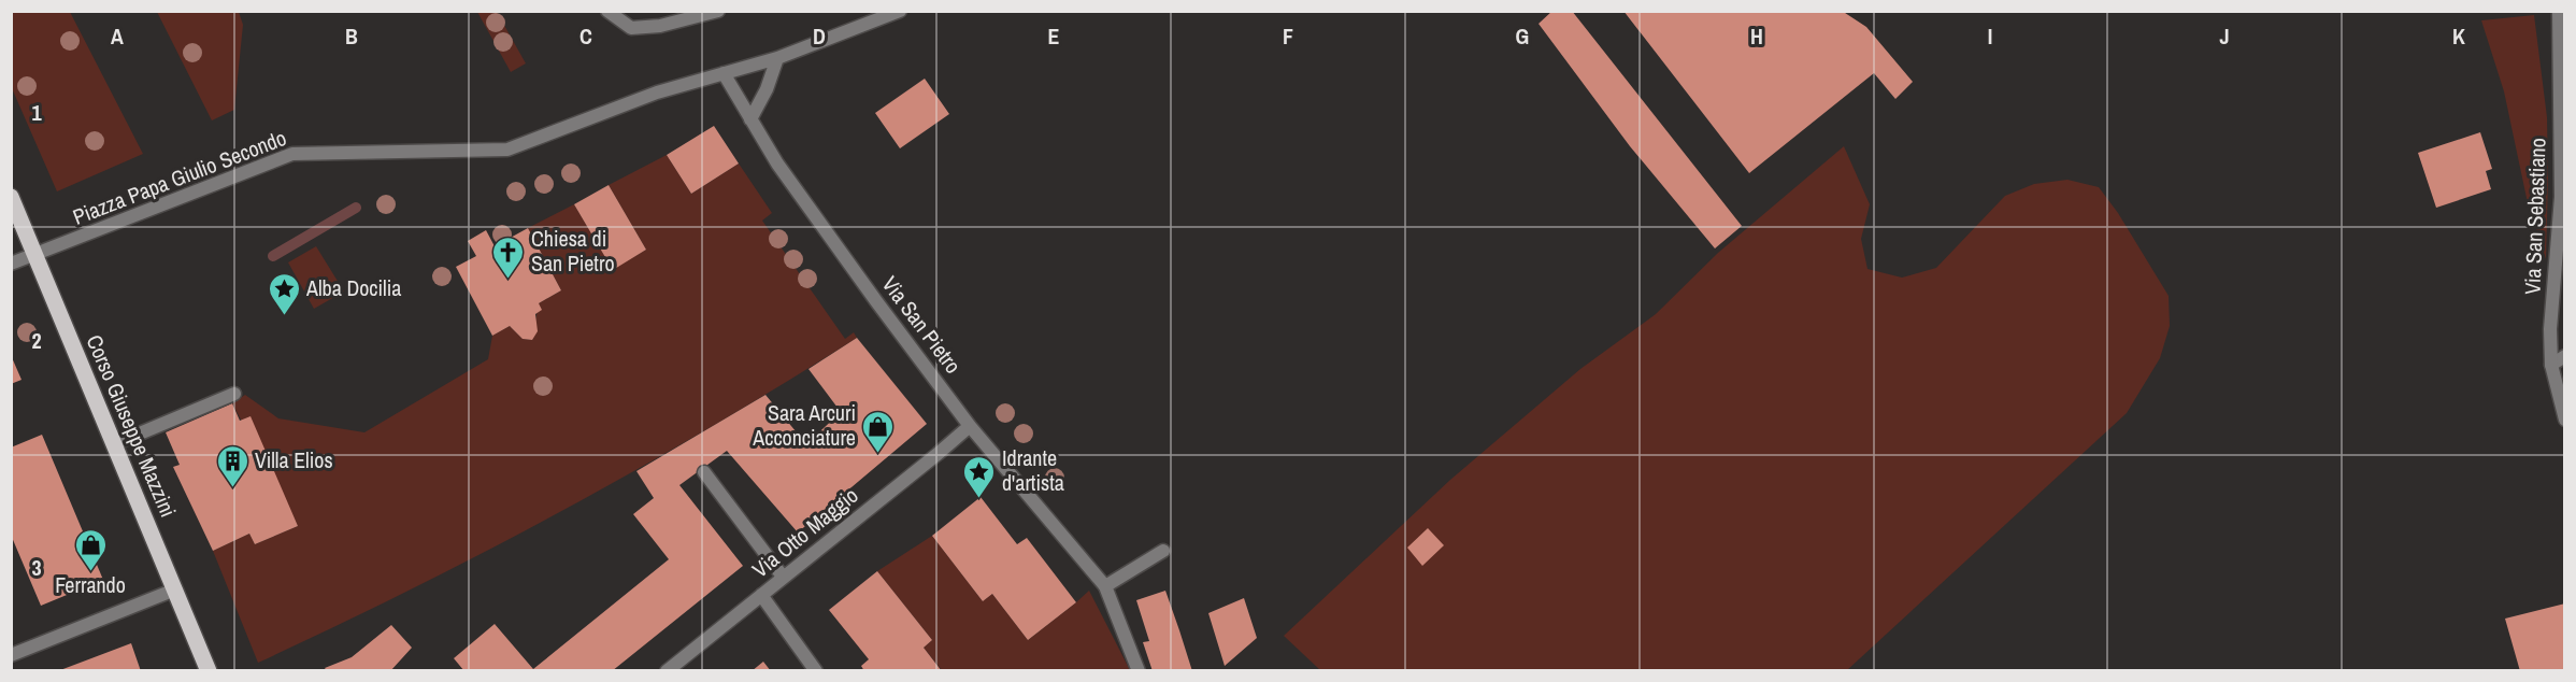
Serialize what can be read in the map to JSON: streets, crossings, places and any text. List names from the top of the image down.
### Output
{
  "streets": {
    "main road": ["Corso Giuseppe Mazzini"],
    "street": [
      "Piazza Papa Giulio Secondo",
      "Via San Sebastiano",
      "Via San Pietro",
      "Via Otto Maggio"
    ]
  },
  "crossings": [
    ["Piazza Papa Giulio Secondo", "Via San Pietro"],
    ["Piazza Papa Giulio Secondo", "Corso Giuseppe Mazzini"],
    ["Via San Pietro", "Via Otto Maggio"]
  ],
  "places": {
    "church": ["Chiesa di San Pietro"],
    "place": ["Alba Docilia", "Idrante d'artista"],
    "shop": ["Sara Arcuri Acconciature", "Ferrando"],
    "building": ["Villa Elios"]
  },
  "grid": {
    "columns": [
      "A",
      "B",
      "C",
      "D",
      "E",
      "F",
      "G",
      "H",
      "I",
      "J",
      "K"
    ],
    "rows": ["1", "2", "3"]
  }
}
